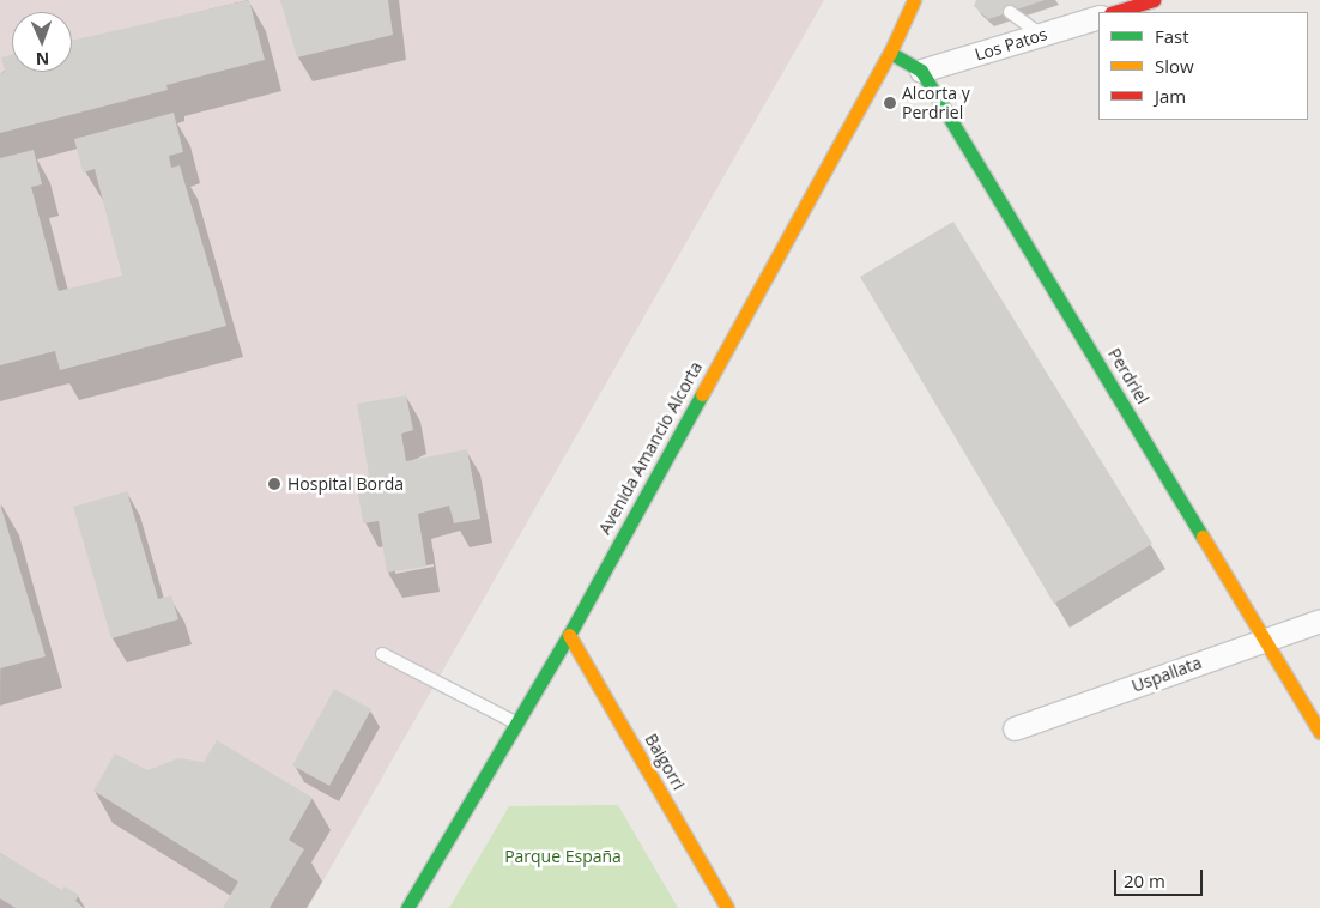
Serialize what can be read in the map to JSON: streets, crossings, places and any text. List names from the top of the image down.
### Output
{
  "streets": {
    "street": [
      "Los Patos",
      "Perdriel",
      "Avenida Amancio Alcorta",
      "Uspallata",
      "Baigorri"
    ]
  },
  "crossings": [
    ["Los Patos", "Perdriel"],
    ["Perdriel", "Uspallata"],
    ["Avenida Amancio Alcorta", "Baigorri"]
  ],
  "parks": ["Parque España"],
  "places": ["Alcorta y Perdriel", "Hospital Borda"],
  "legend": ["Fast", "Slow", "Jam"],
  "scale_bar": "20 m",
  "north": "bottom"
}
